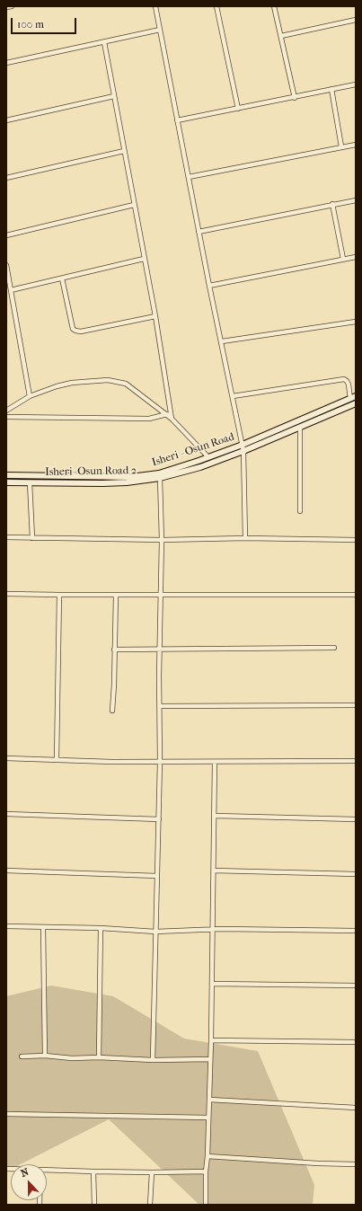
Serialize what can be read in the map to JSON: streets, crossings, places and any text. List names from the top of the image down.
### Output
{
  "streets": {
    "main road": ["Isheri - Osun Road", "Isheri- Osun Road 2"]
  },
  "scale_bar": "100 m",
  "north": "top"
}
